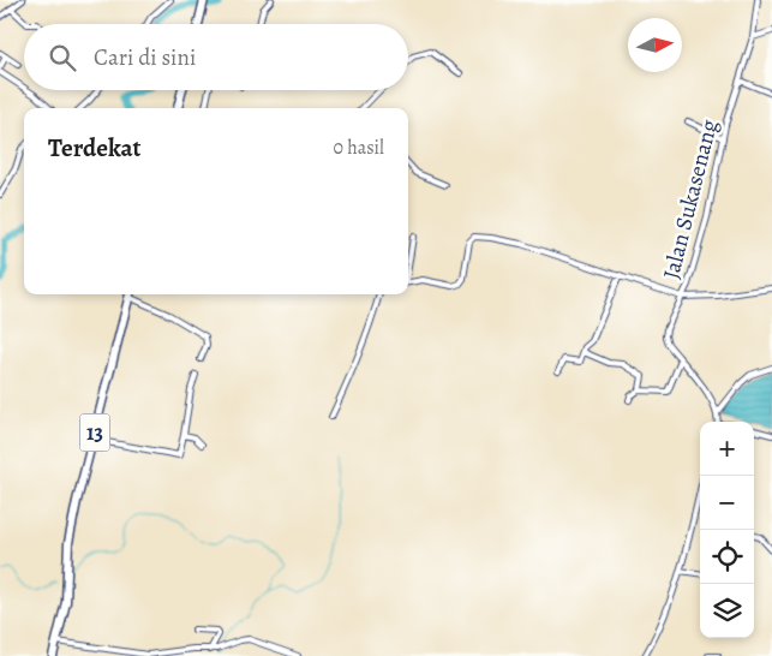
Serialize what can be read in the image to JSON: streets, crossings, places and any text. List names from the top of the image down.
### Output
{
  "streets": {
    "highway": ["13"],
    "street": ["Jalan Sukasenang"]
  },
  "north": "right",
  "page": {
    "search": "Cari di sini",
    "heading": ["Terdekat", "0 hasil"],
    "map_buttons": ["+", "−"]
  }
}
